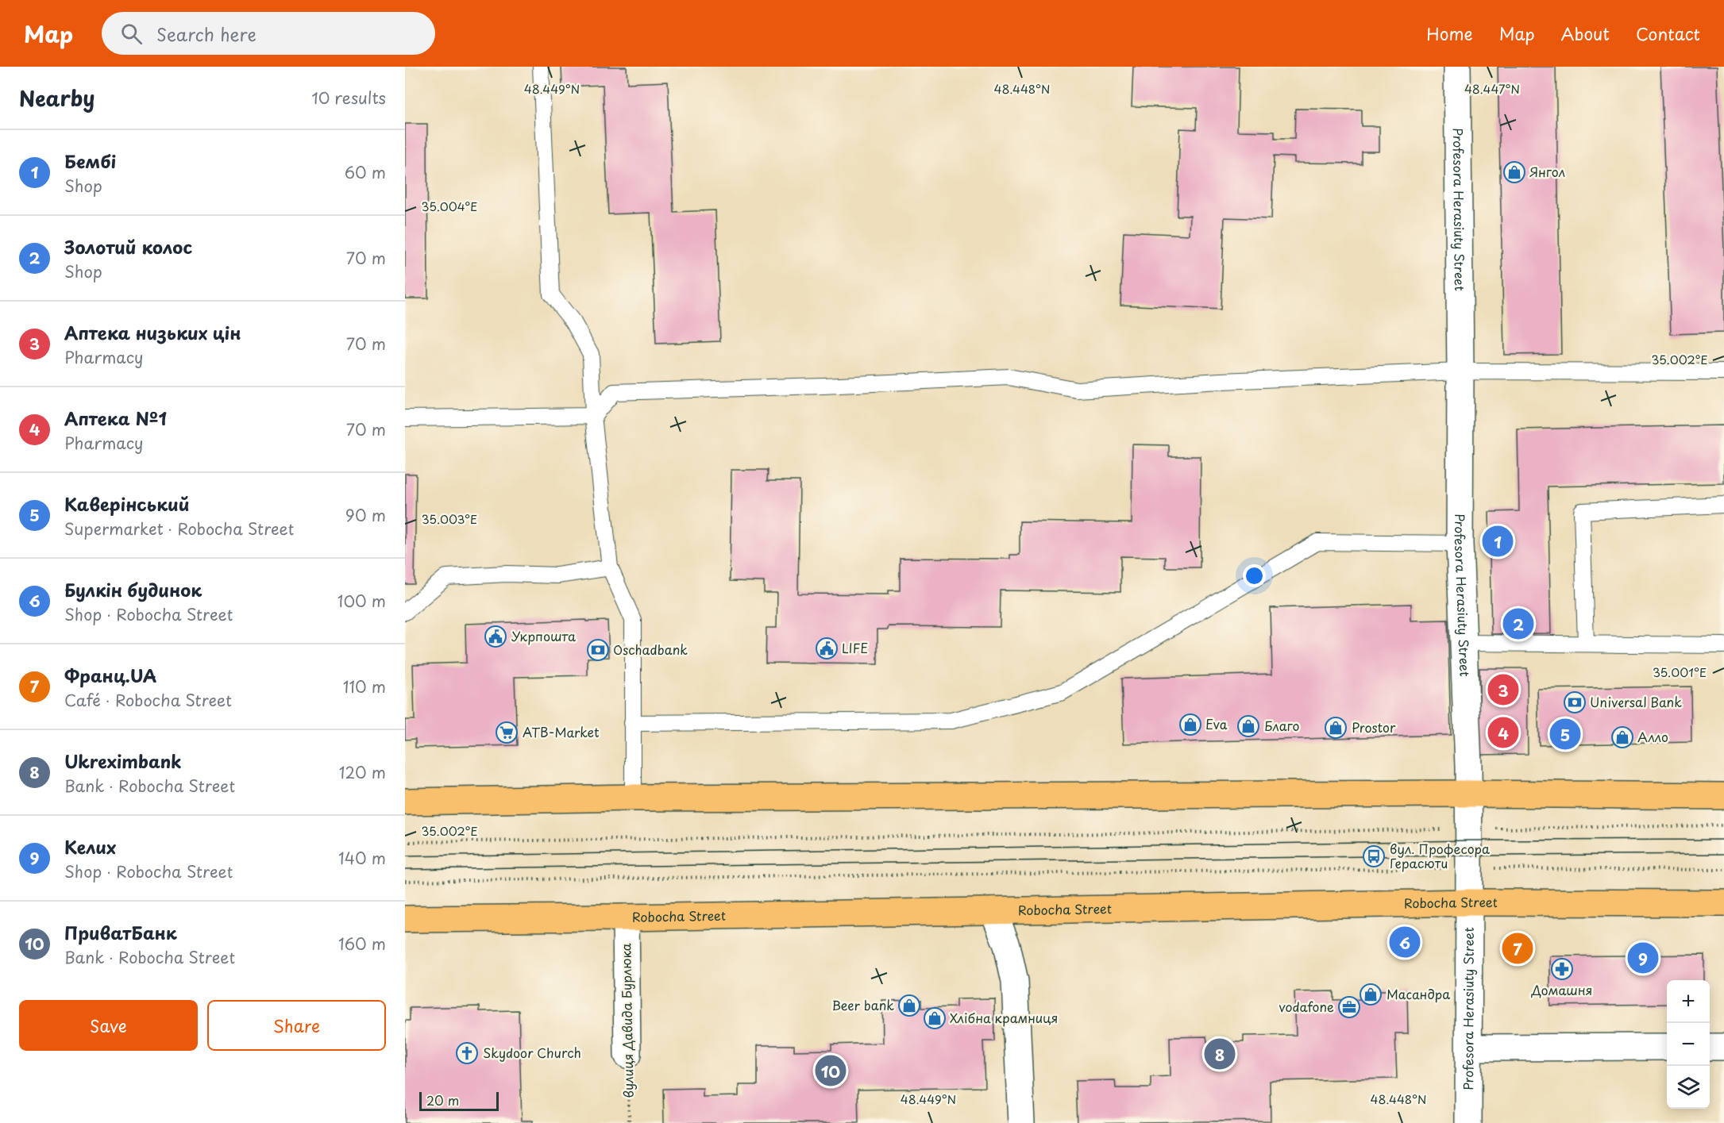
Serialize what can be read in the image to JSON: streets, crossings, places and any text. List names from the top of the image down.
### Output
{
  "streets": {
    "main road": ["Robocha Street"],
    "street": ["Profesora Herasiuty Street", "вулиця Давида Бурлюка"]
  },
  "crossings": [
    ["Profesora Herasiuty Street", "Robocha Street"],
    ["Robocha Street", "вулиця Давида Бурлюка"]
  ],
  "places": {
    "shop": [
      "Янгол",
      "Eva",
      "Благо",
      "Prostor",
      "Алло",
      "Масандра",
      "Beer bank",
      "Хлібна крамниця"
    ],
    "public building": ["Укрпошта", "LIFE"],
    "bank": ["Oschadbank", "Universal Bank"],
    "supermarket": ["ATB-Market"],
    "bus stop": ["вул. Професора Герасюти"],
    "pharmacy": ["Домашня"],
    "office": ["vodafone"],
    "church": ["Skydoor Church"]
  },
  "scale_bar": "20 m",
  "page": {
    "header": "Map",
    "search": "Search here",
    "nav": [
      "Home",
      "Map",
      "About",
      "Contact"
    ],
    "heading": ["Nearby", "10 results"],
    "list": [
      {
        "mark": "1",
        "name": "Бембі",
        "note": "Shop",
        "value": "60 m"
      },
      {
        "mark": "2",
        "name": "Золотий колос",
        "note": "Shop",
        "value": "70 m"
      },
      {
        "mark": "3",
        "name": "Аптека низьких цін",
        "note": "Pharmacy",
        "value": "70 m"
      },
      {
        "mark": "4",
        "name": "Аптека №1",
        "note": "Pharmacy",
        "value": "70 m"
      },
      {
        "mark": "5",
        "name": "Каверінський",
        "note": "Supermarket · Robocha Street",
        "value": "90 m"
      },
      {
        "mark": "6",
        "name": "Булкін будинок",
        "note": "Shop · Robocha Street",
        "value": "100 m"
      },
      {
        "mark": "7",
        "name": "Франц.UA",
        "note": "Café · Robocha Street",
        "value": "110 m"
      },
      {
        "mark": "8",
        "name": "Ukreximbank",
        "note": "Bank · Robocha Street",
        "value": "120 m"
      },
      {
        "mark": "9",
        "name": "Келих",
        "note": "Shop · Robocha Street",
        "value": "140 m"
      },
      {
        "mark": "10",
        "name": "ПриватБанк",
        "note": "Bank · Robocha Street",
        "value": "160 m"
      }
    ],
    "pins": [
      "1",
      "2",
      "3",
      "4",
      "5",
      "6",
      "7",
      "9",
      "8",
      "10"
    ],
    "map_buttons": ["+", "−"],
    "buttons": ["Save", "Share"],
    "scale": "20 m"
  },
  "coordinates": [
    "48.449°N",
    "48.448°N",
    "48.447°N",
    "35.004°E",
    "35.002°E",
    "35.003°E",
    "35.001°E"
  ]
}
